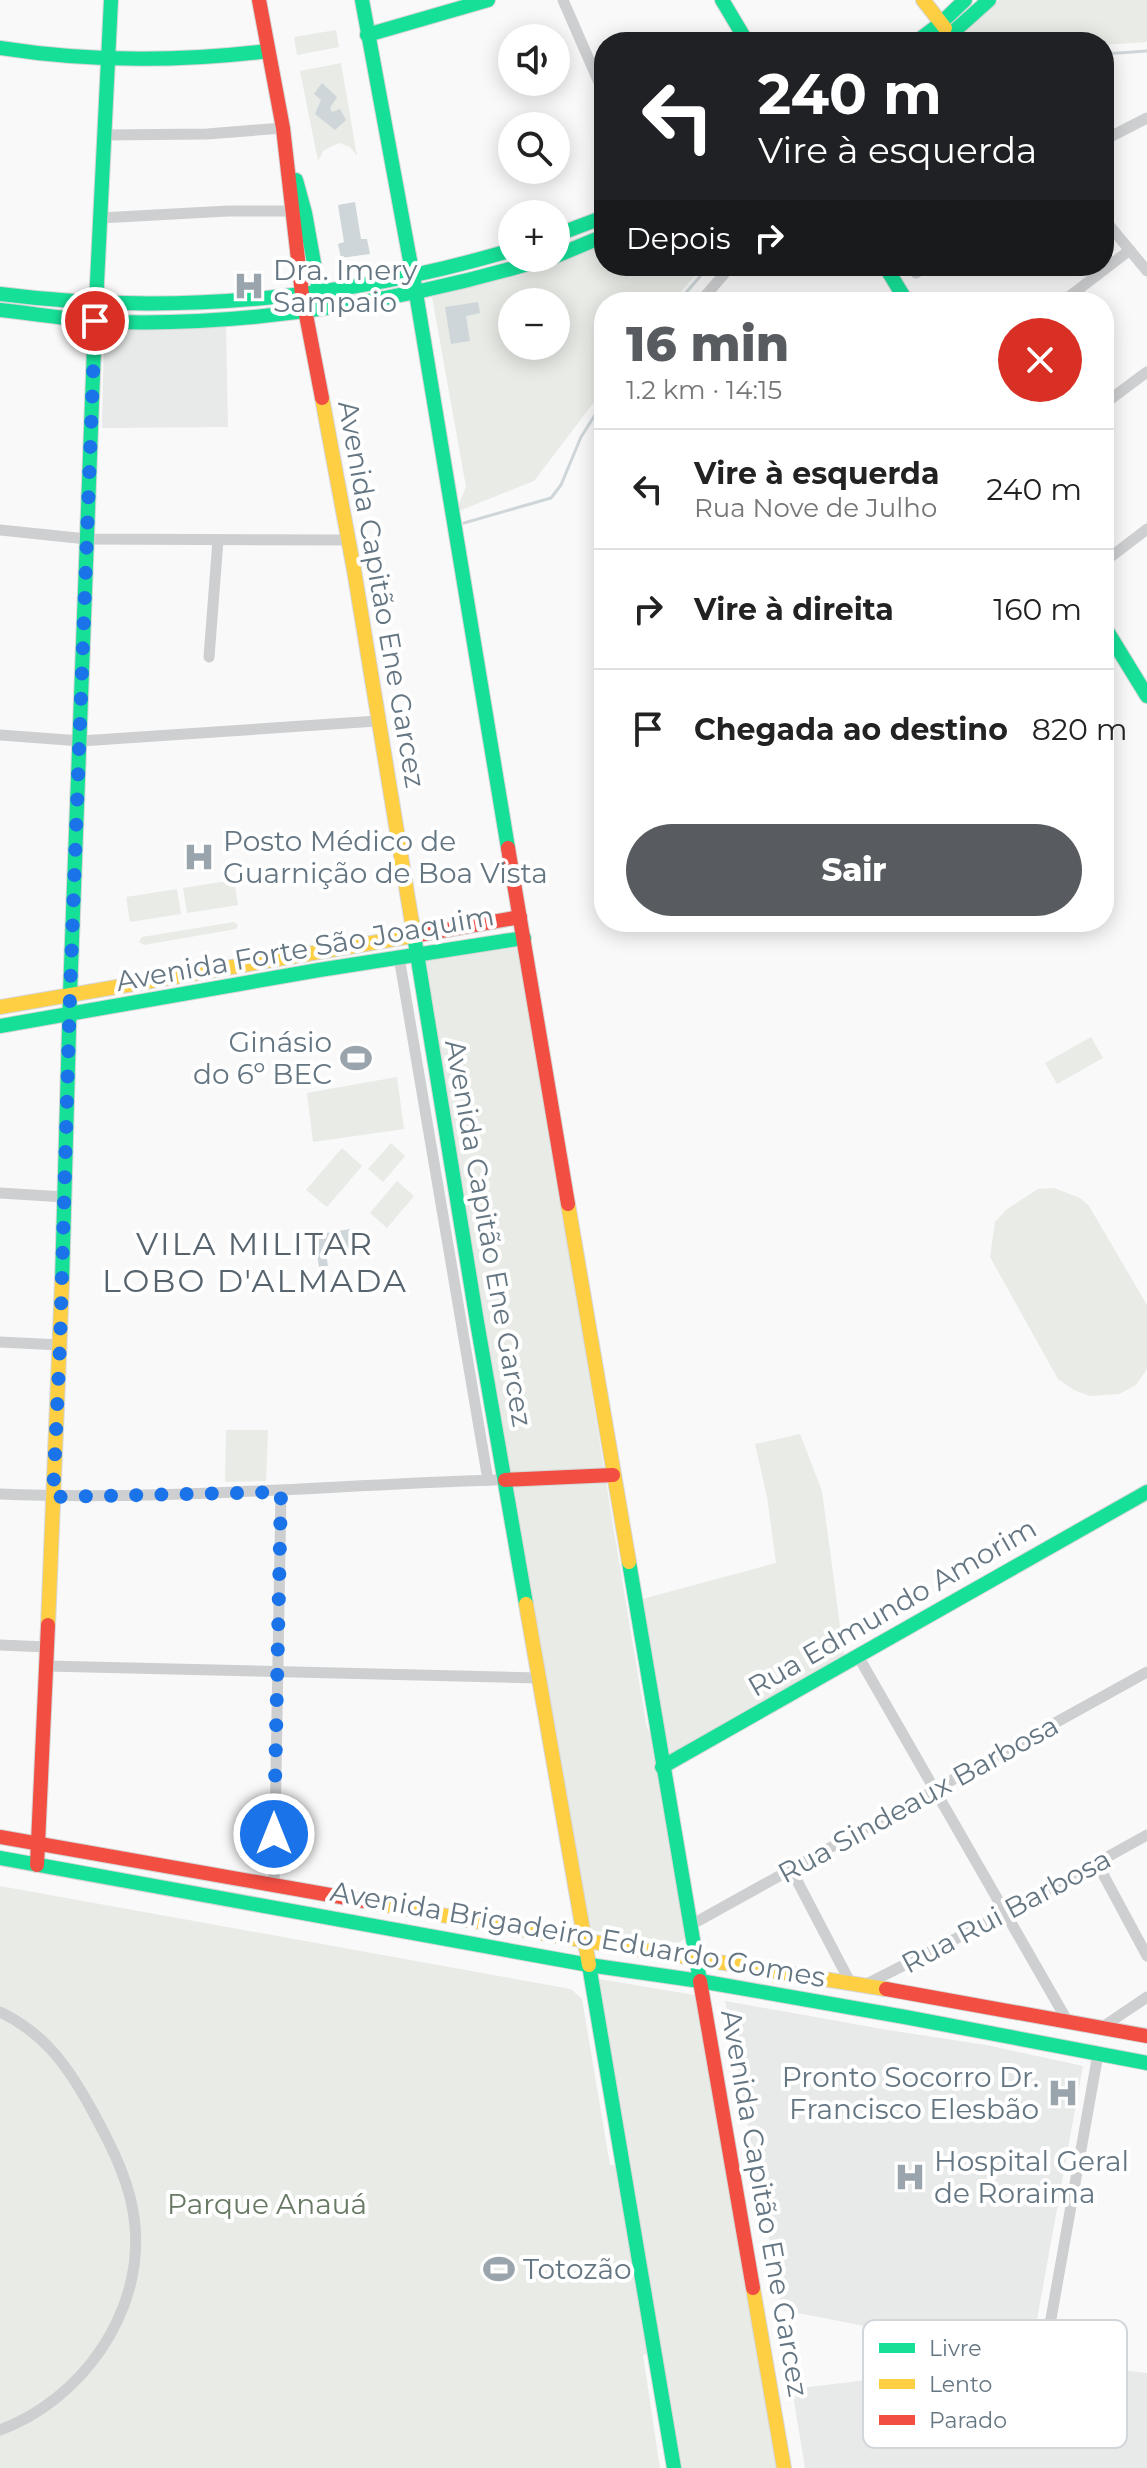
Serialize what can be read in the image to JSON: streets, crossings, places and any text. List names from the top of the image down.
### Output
{
  "streets": {
    "main road": [
      "Avenida Capitão Ene Garcez",
      "Avenida Forte São Joaquim",
      "Rua Edmundo Amorim",
      "Avenida Brigadeiro Eduardo Gomes"
    ],
    "street": ["Rua Sindeaux Barbosa", "Rua Rui Barbosa"]
  },
  "crossings": [
    ["Avenida Capitão Ene Garcez", "Avenida Forte São Joaquim"],
    ["Avenida Capitão Ene Garcez", "Rua Edmundo Amorim"],
    ["Avenida Capitão Ene Garcez", "Rua Sindeaux Barbosa"],
    ["Avenida Capitão Ene Garcez", "Avenida Brigadeiro Eduardo Gomes"],
    ["Rua Rui Barbosa", "Avenida Brigadeiro Eduardo Gomes"]
  ],
  "districts": ["VILA MILITAR LOBO D'ALMADA"],
  "parks": ["Parque Anauá"],
  "places": {
    "hospital": [
      "Dra. Imery Sampaio",
      "Posto Médico de Guarnição de Boa Vista",
      "Pronto Socorro Dr. Francisco Elesbão",
      "Hospital Geral de Roraima"
    ],
    "sports": ["Ginásio do 6º BEC", "Totozão"]
  },
  "legend": ["Livre", "Lento", "Parado"],
  "page": {
    "map_buttons": ["+", "−"],
    "turn": ["240 m", "Vire à esquerda"],
    "then": "Depois",
    "heading": ["16 min", "1.2 km · 14:15"],
    "list": [
      {
        "name": "Vire à esquerda",
        "note": "Rua Nove de Julho",
        "value": "240 m"
      },
      {
        "name": "Vire à direita",
        "value": "160 m"
      },
      {
        "name": "Chegada ao destino",
        "value": "820 m"
      }
    ],
    "buttons": "Sair"
  }
}
